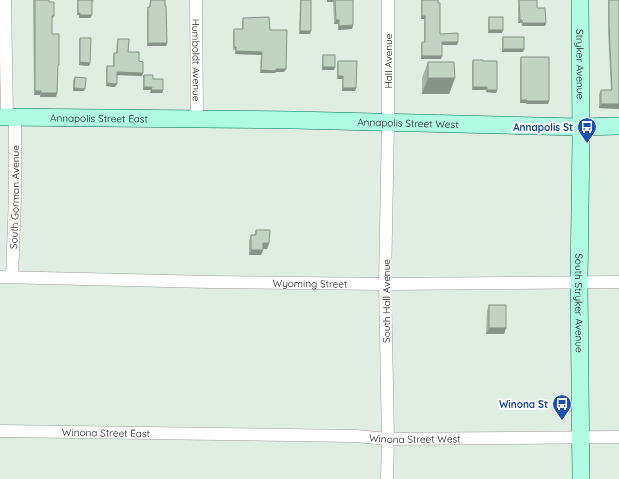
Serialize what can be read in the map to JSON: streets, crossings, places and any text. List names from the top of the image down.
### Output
{
  "streets": {
    "street": [
      "Humboldt Avenue",
      "Hall Avenue",
      "Stryker Avenue",
      "Annapolis Street East",
      "Annapolis Street West",
      "South Gorman Avenue",
      "Wyoming Street",
      "South Hall Avenue",
      "South Stryker Avenue",
      "Winona Street East",
      "Winona Street West"
    ]
  },
  "crossings": [
    ["Humboldt Avenue", "Annapolis Street East"],
    ["Humboldt Avenue", "Annapolis Street West"],
    ["Hall Avenue", "Annapolis Street West"],
    ["Hall Avenue", "South Hall Avenue"],
    ["Stryker Avenue", "Annapolis Street West"],
    ["Stryker Avenue", "South Stryker Avenue"],
    ["Annapolis Street East", "Annapolis Street West"],
    ["Annapolis Street East", "South Gorman Avenue"],
    ["Annapolis Street West", "South Hall Avenue"],
    ["Annapolis Street West", "South Stryker Avenue"],
    ["South Gorman Avenue", "Wyoming Street"],
    ["Wyoming Street", "South Hall Avenue"],
    ["Wyoming Street", "South Stryker Avenue"],
    ["South Hall Avenue", "Winona Street West"],
    ["South Stryker Avenue", "Winona Street West"],
    ["Winona Street East", "Winona Street West"]
  ],
  "places": {
    "bus stop": ["Annapolis St", "Winona St"]
  }
}
